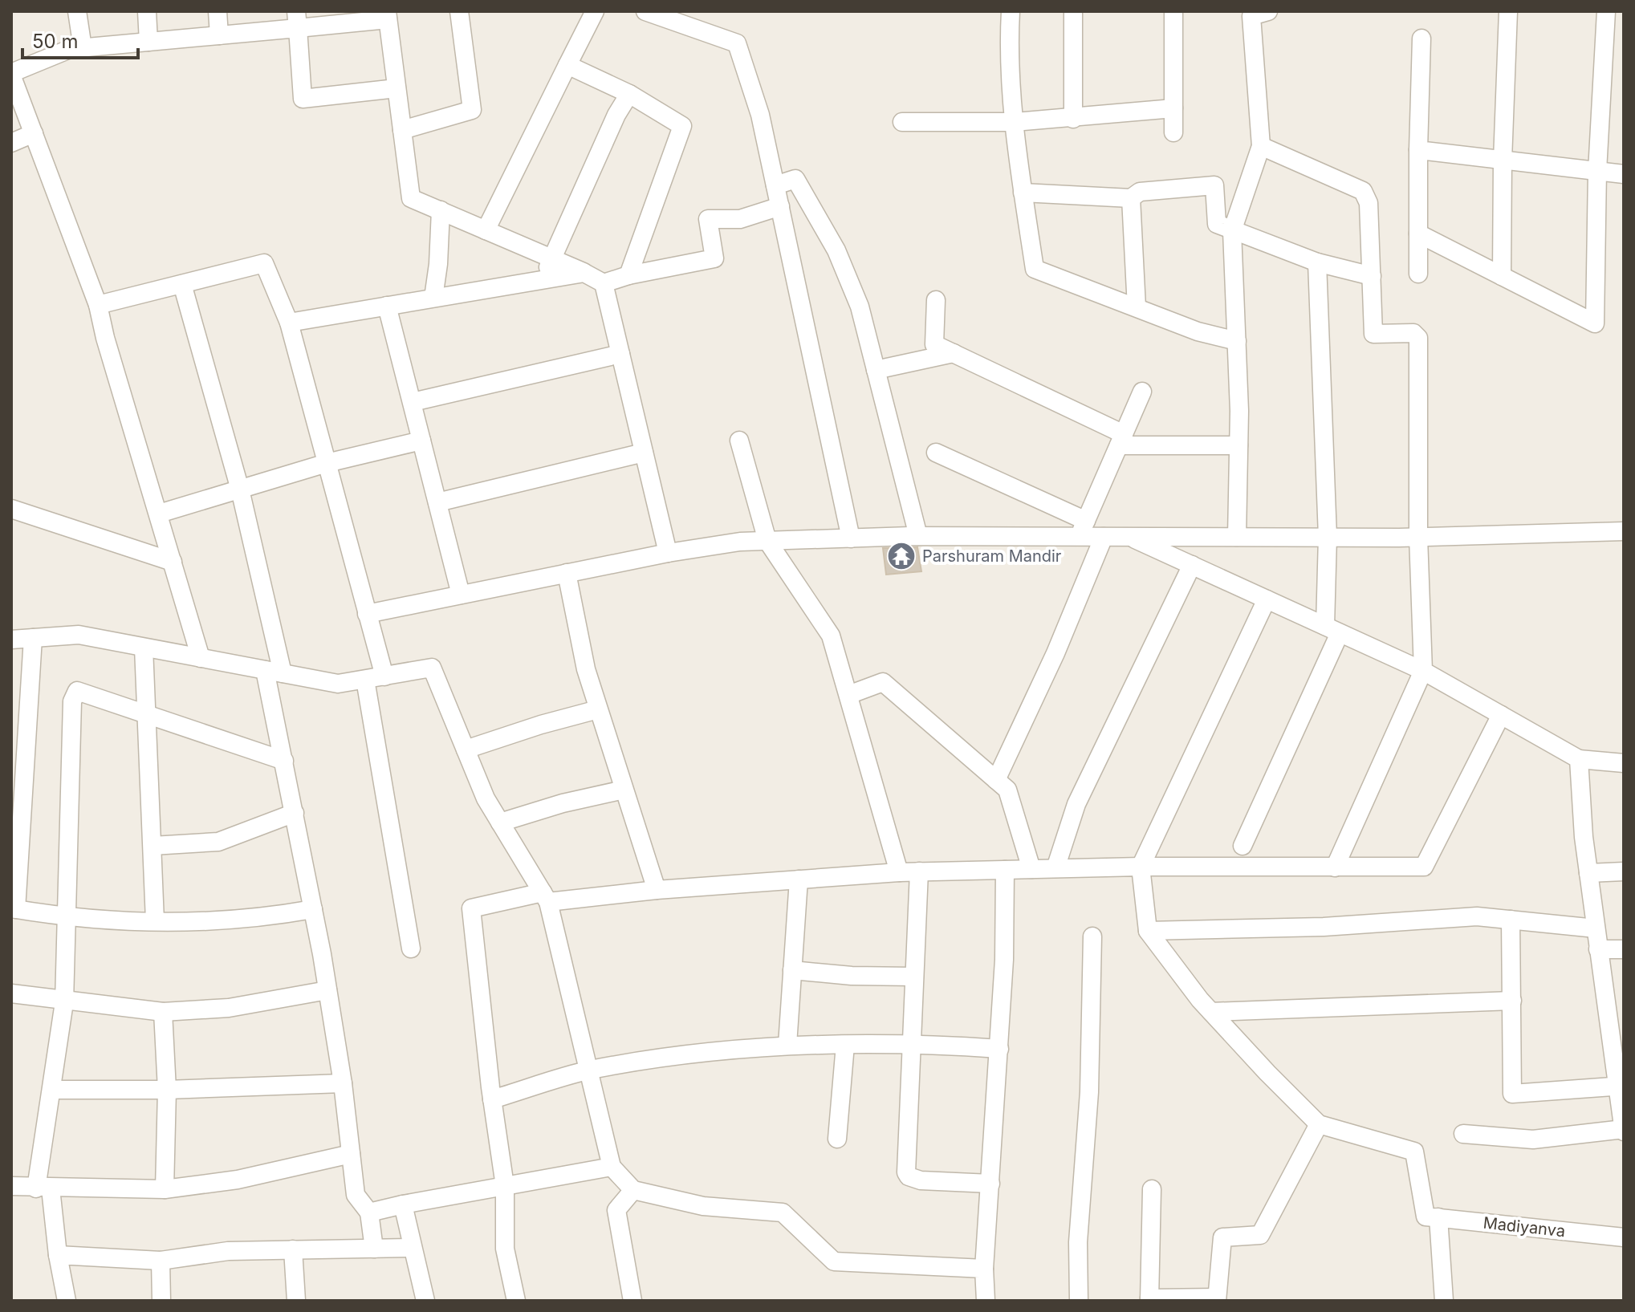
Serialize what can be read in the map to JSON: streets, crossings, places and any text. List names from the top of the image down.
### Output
{
  "streets": {
    "street": ["Madiyanva"]
  },
  "places": {
    "temple": ["Parshuram Mandir"]
  },
  "scale_bar": "50 m"
}
